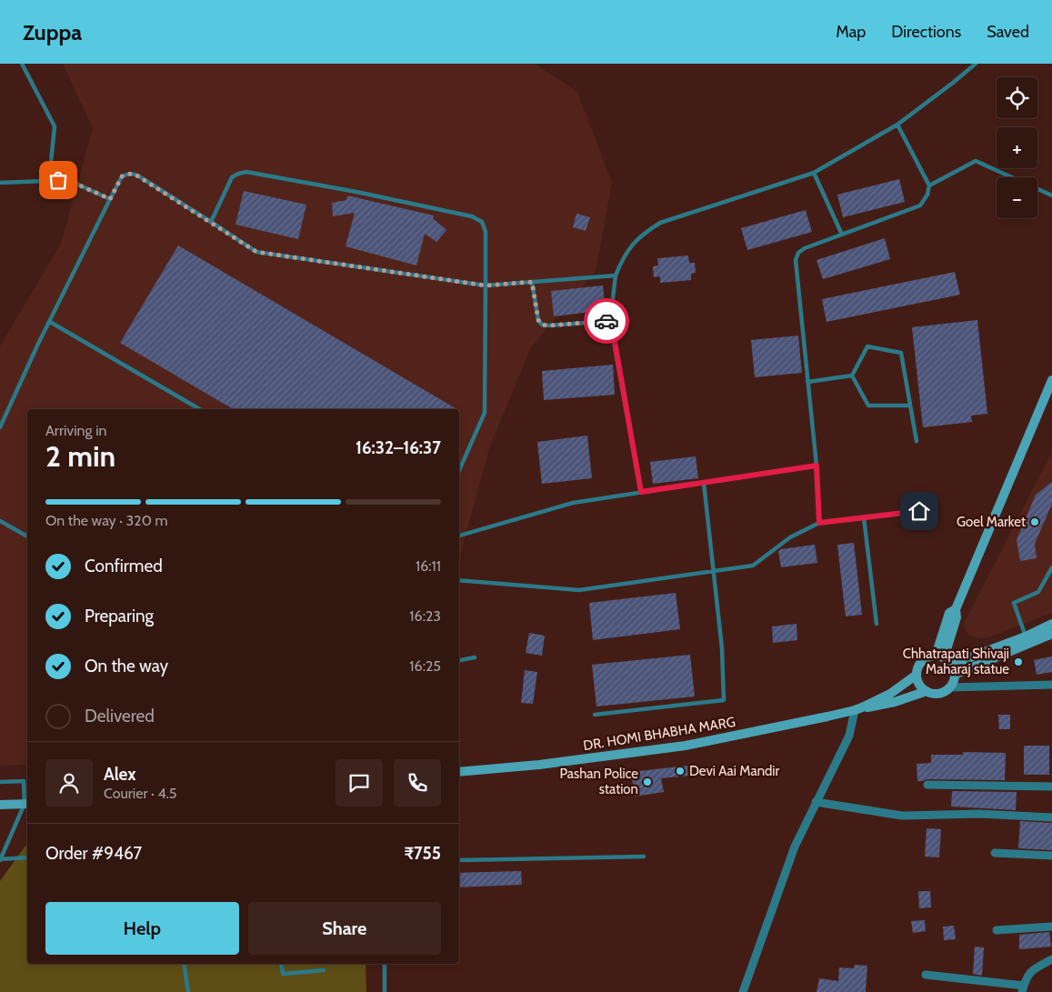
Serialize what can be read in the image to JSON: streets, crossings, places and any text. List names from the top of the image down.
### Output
{
  "streets": {
    "main road": ["DR. HOMI BHABHA MARG"]
  },
  "places": [
    "Goel Market",
    "Chhatrapati Shivaji Maharaj statue",
    "Devi Aai Mandir",
    "Pashan Police station"
  ],
  "page": {
    "header": "Zuppa",
    "nav": ["Map", "Directions", "Saved"],
    "map_buttons": ["+", "−"],
    "heading": ["2 min", "Arriving in", "16:32–16:37"],
    "panel": [
      "Alex",
      "Courier · 4.5",
      "Order #9467",
      "₹755"
    ],
    "bar": "On the way · 320 m",
    "list": [
      ["Confirmed", "16:11"],
      ["Preparing", "16:23"],
      ["On the way", "16:25"],
      "Delivered"
    ],
    "buttons": ["Help", "Share"]
  }
}
